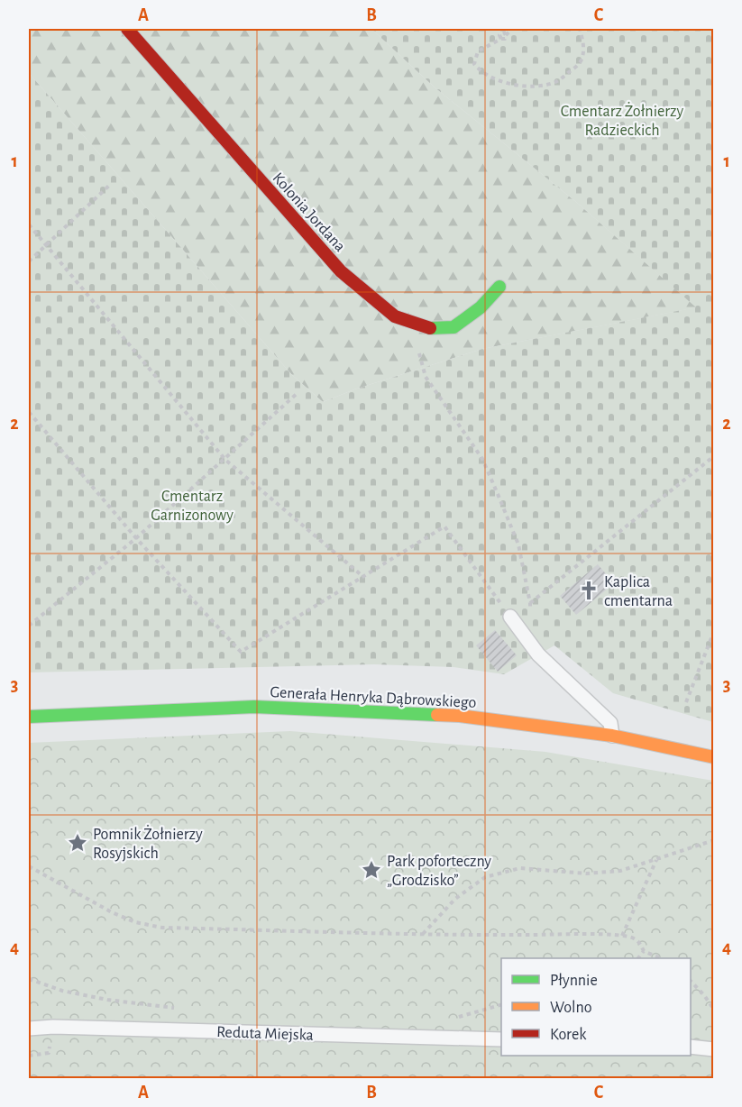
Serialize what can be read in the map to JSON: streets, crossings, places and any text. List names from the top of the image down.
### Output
{
  "streets": {
    "street": ["Kolonia Jordana", "Generała Henryka Dąbrowskiego"],
    "lane": ["Reduta Miejska"]
  },
  "parks": ["Cmentarz Żołnierzy Radzieckich", "Cmentarz Garnizonowy"],
  "places": {
    "church": ["Kaplica cmentarna"],
    "place": ["Pomnik Żołnierzy Rosyjskich", "Park poforteczny „Grodzisko”"]
  },
  "legend": ["Płynnie", "Wolno", "Korek"],
  "grid": {
    "columns": ["A", "B", "C"],
    "rows": [
      "1",
      "2",
      "3",
      "4"
    ]
  }
}
